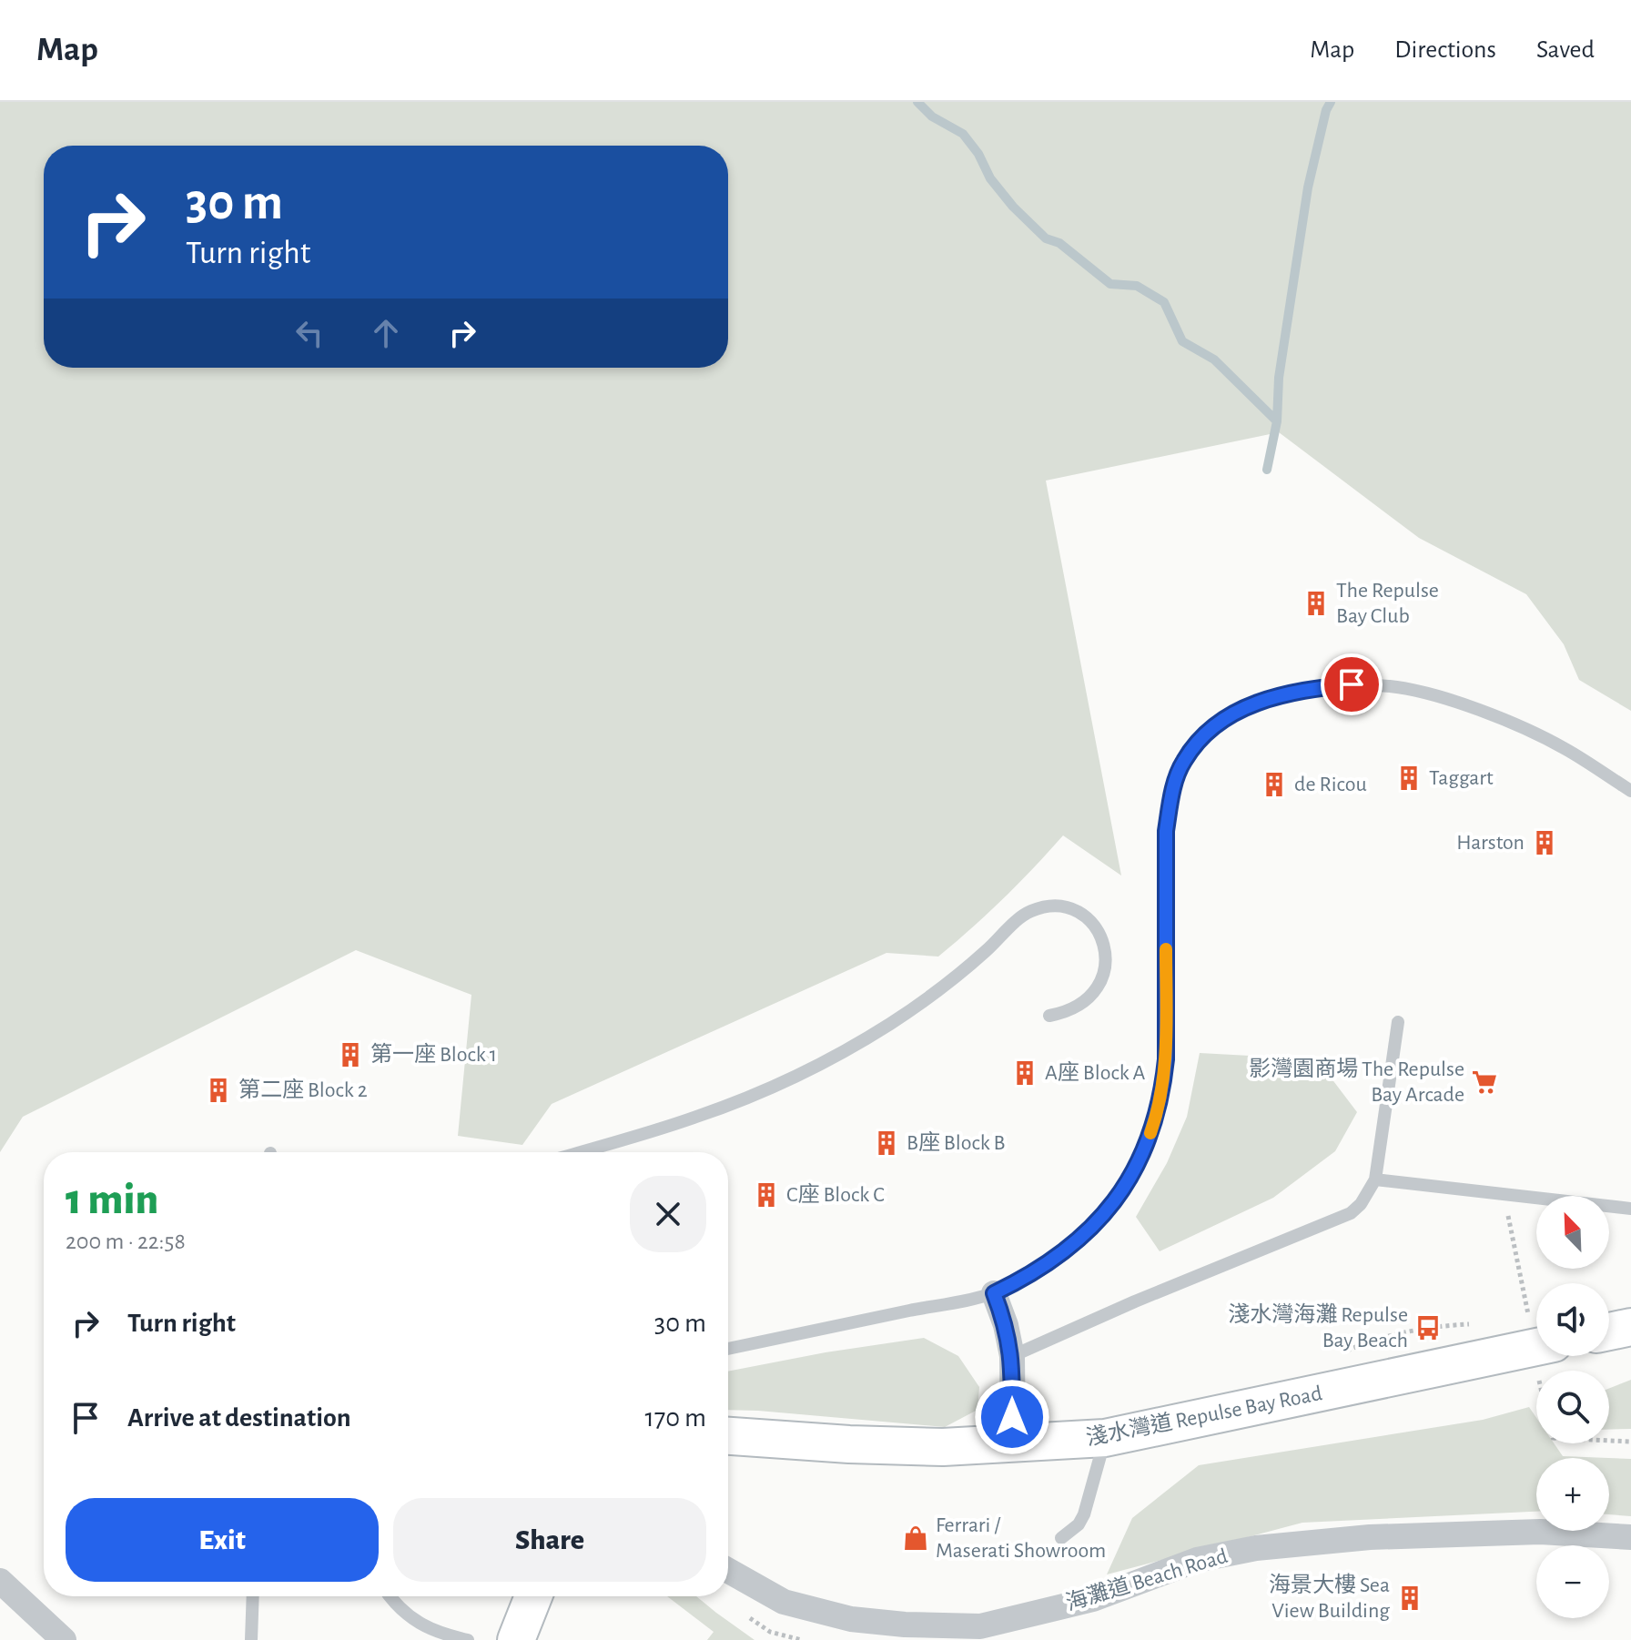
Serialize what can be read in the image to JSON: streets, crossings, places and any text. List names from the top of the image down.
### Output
{
  "streets": {
    "main road": ["淺水灣道 Repulse Bay Road"],
    "street": ["海灘道 Beach Road"]
  },
  "places": {
    "building": [
      "The Repulse Bay Club",
      "Taggart",
      "de Ricou",
      "Harston",
      "第一座 Block 1",
      "A座 Block A",
      "第二座 Block 2",
      "B座 Block B",
      "C座 Block C",
      "海景大樓 Sea View Building"
    ],
    "supermarket": ["影灣園商場 The Repulse Bay Arcade"],
    "bus stop": ["淺水灣海灘 Repulse Bay Beach"],
    "shop": ["Ferrari / Maserati Showroom"]
  },
  "north": "top left",
  "page": {
    "header": "Map",
    "nav": ["Map", "Directions", "Saved"],
    "turn": ["30 m", "Turn right"],
    "heading": ["1 min", "200 m · 22:58"],
    "map_buttons": ["+", "−"],
    "list": [
      {
        "name": "Turn right",
        "value": "30 m"
      },
      {
        "name": "Arrive at destination",
        "value": "170 m"
      }
    ],
    "buttons": ["Exit", "Share"]
  }
}
